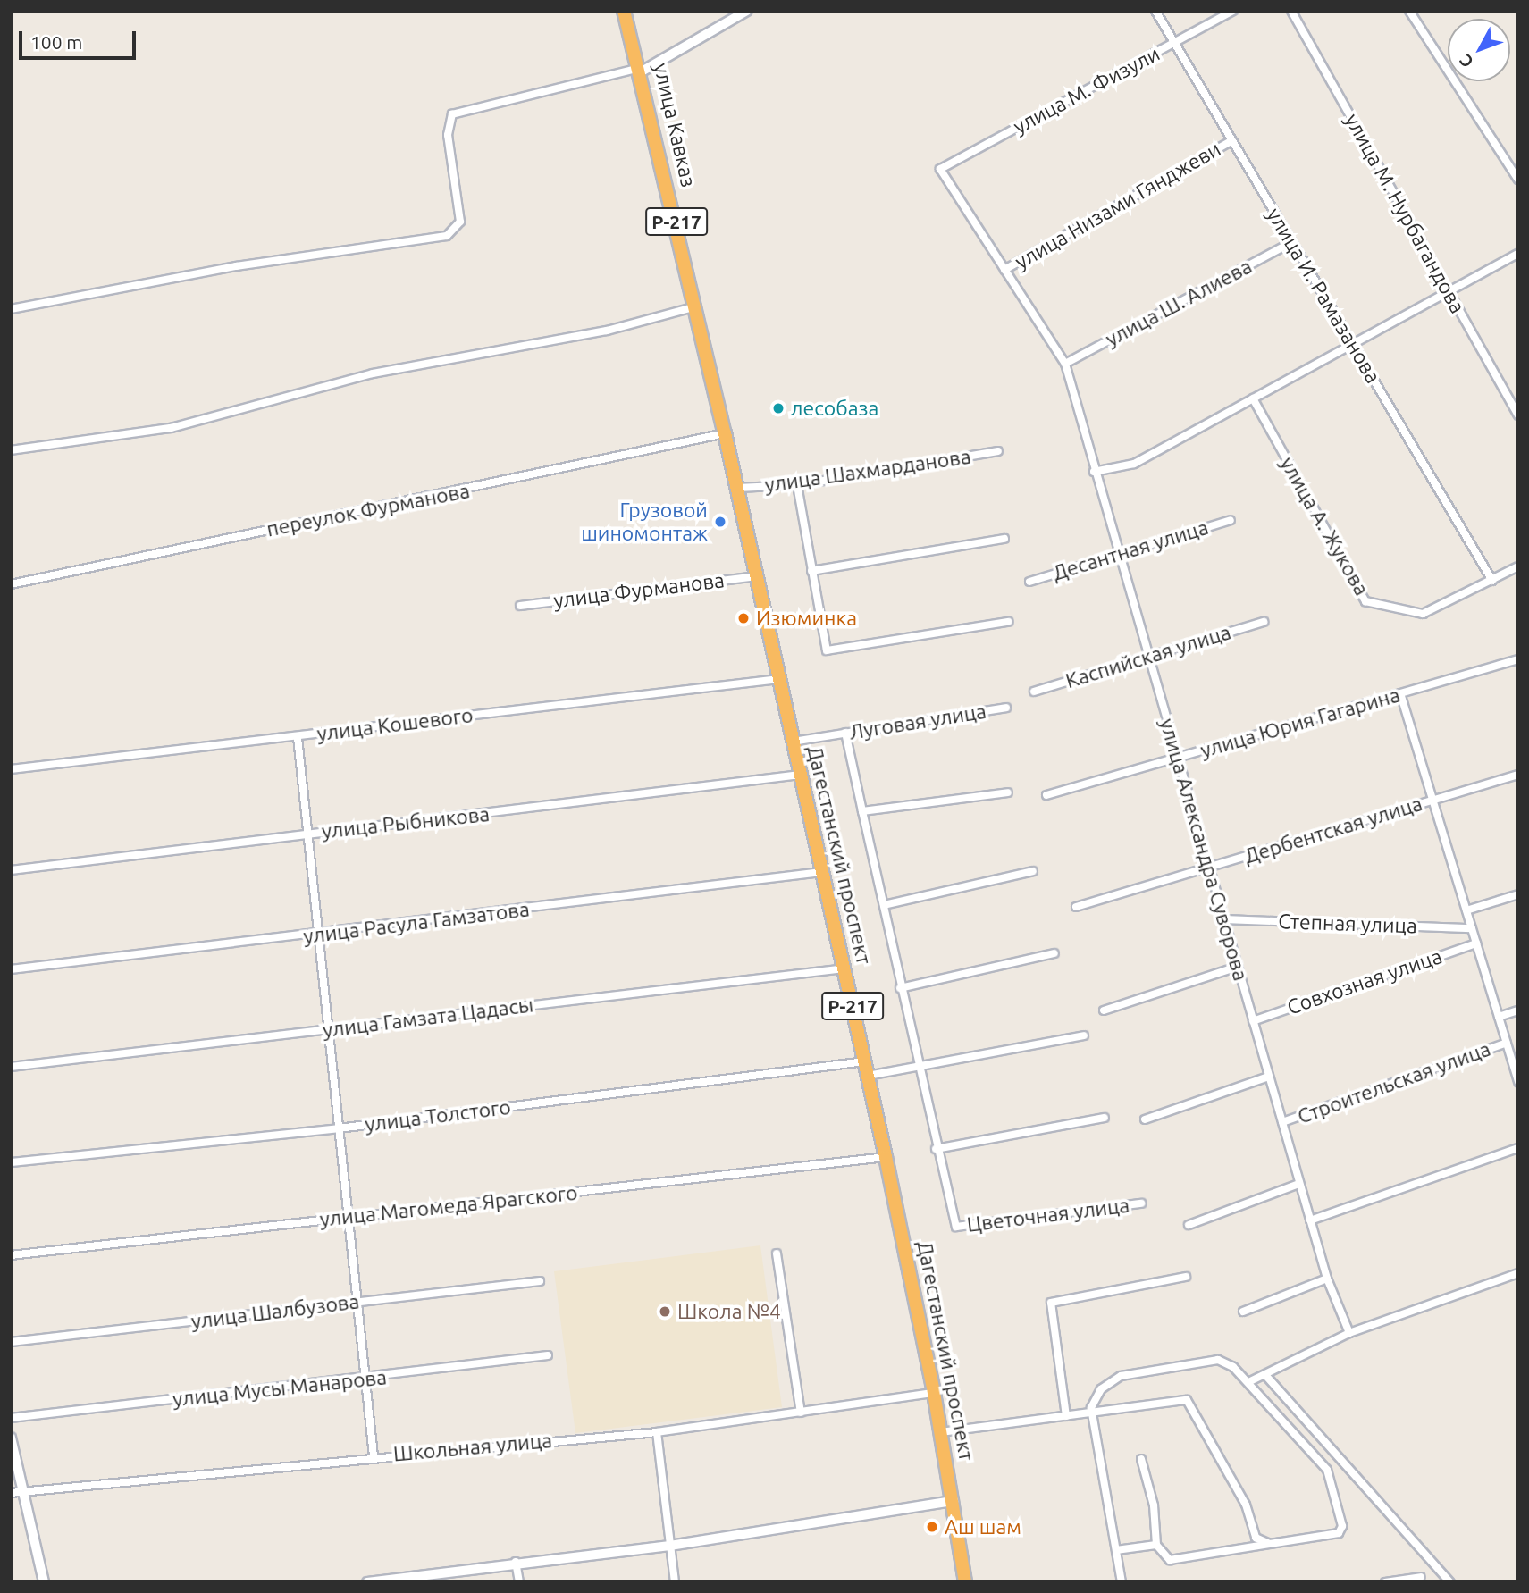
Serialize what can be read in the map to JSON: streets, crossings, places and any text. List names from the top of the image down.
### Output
{
  "streets": {
    "highway": ["улица Кавказ", "Р-217", "Дагестанский проспект"],
    "street": [
      "улица М. Физули",
      "улица Низами Гянджеви",
      "улица М. Нурбагандова",
      "улица И. Рамазанова",
      "улица Ш. Алиева",
      "улица Шахмарданова",
      "переулок Фурманова",
      "улица А. Жукова",
      "Десантная улица",
      "улица Фурманова",
      "Каспийская улица",
      "Луговая улица",
      "улица Юрия Гагарина",
      "улица Кошевого",
      "улица Рыбникова",
      "Дербентская улица",
      "улица Александра Суворова",
      "улица Расула Гамзатова",
      "Степная улица",
      "Совхозная улица",
      "улица Гамзата Цадасы",
      "Строительская улица",
      "улица Толстого",
      "улица Магомеда Ярагского",
      "Цветочная улица",
      "улица Шалбузова",
      "улица Мусы Манарова",
      "Школьная улица"
    ]
  },
  "crossings": [
    ["улица М. Физули", "улица И. Рамазанова"],
    ["улица М. Физули", "улица Александра Суворова"],
    ["улица Кавказ", "переулок Фурманова"],
    ["улица Кавказ", "Дагестанский проспект"],
    ["улица Низами Гянджеви", "улица И. Рамазанова"],
    ["улица Низами Гянджеви", "улица Александра Суворова"],
    ["улица И. Рамазанова", "улица Ш. Алиева"],
    ["улица И. Рамазанова", "улица А. Жукова"],
    ["улица Ш. Алиева", "улица Александра Суворова"],
    ["улица Шахмарданова", "Дагестанский проспект"],
    ["переулок Фурманова", "Дагестанский проспект"],
    ["Десантная улица", "улица Александра Суворова"],
    ["улица Фурманова", "Дагестанский проспект"],
    ["Каспийская улица", "улица Александра Суворова"],
    ["Луговая улица", "Дагестанский проспект"],
    ["улица Юрия Гагарина", "улица Александра Суворова"],
    ["улица Кошевого", "Дагестанский проспект"],
    ["улица Рыбникова", "Дагестанский проспект"],
    ["Дербентская улица", "улица Александра Суворова"],
    ["улица Александра Суворова", "Степная улица"],
    ["улица Александра Суворова", "Совхозная улица"],
    ["улица Александра Суворова", "Строительская улица"],
    ["Дагестанский проспект", "улица Расула Гамзатова"],
    ["Дагестанский проспект", "улица Гамзата Цадасы"],
    ["Дагестанский проспект", "улица Толстого"],
    ["Дагестанский проспект", "улица Магомеда Ярагского"],
    ["Дагестанский проспект", "Школьная улица"]
  ],
  "places": [
    "лесобаза",
    "Грузовой шиномонтаж",
    "Изюминка",
    "Школа №4",
    "Аш шам"
  ],
  "scale_bar": "100 m",
  "north": "bottom left"
}
